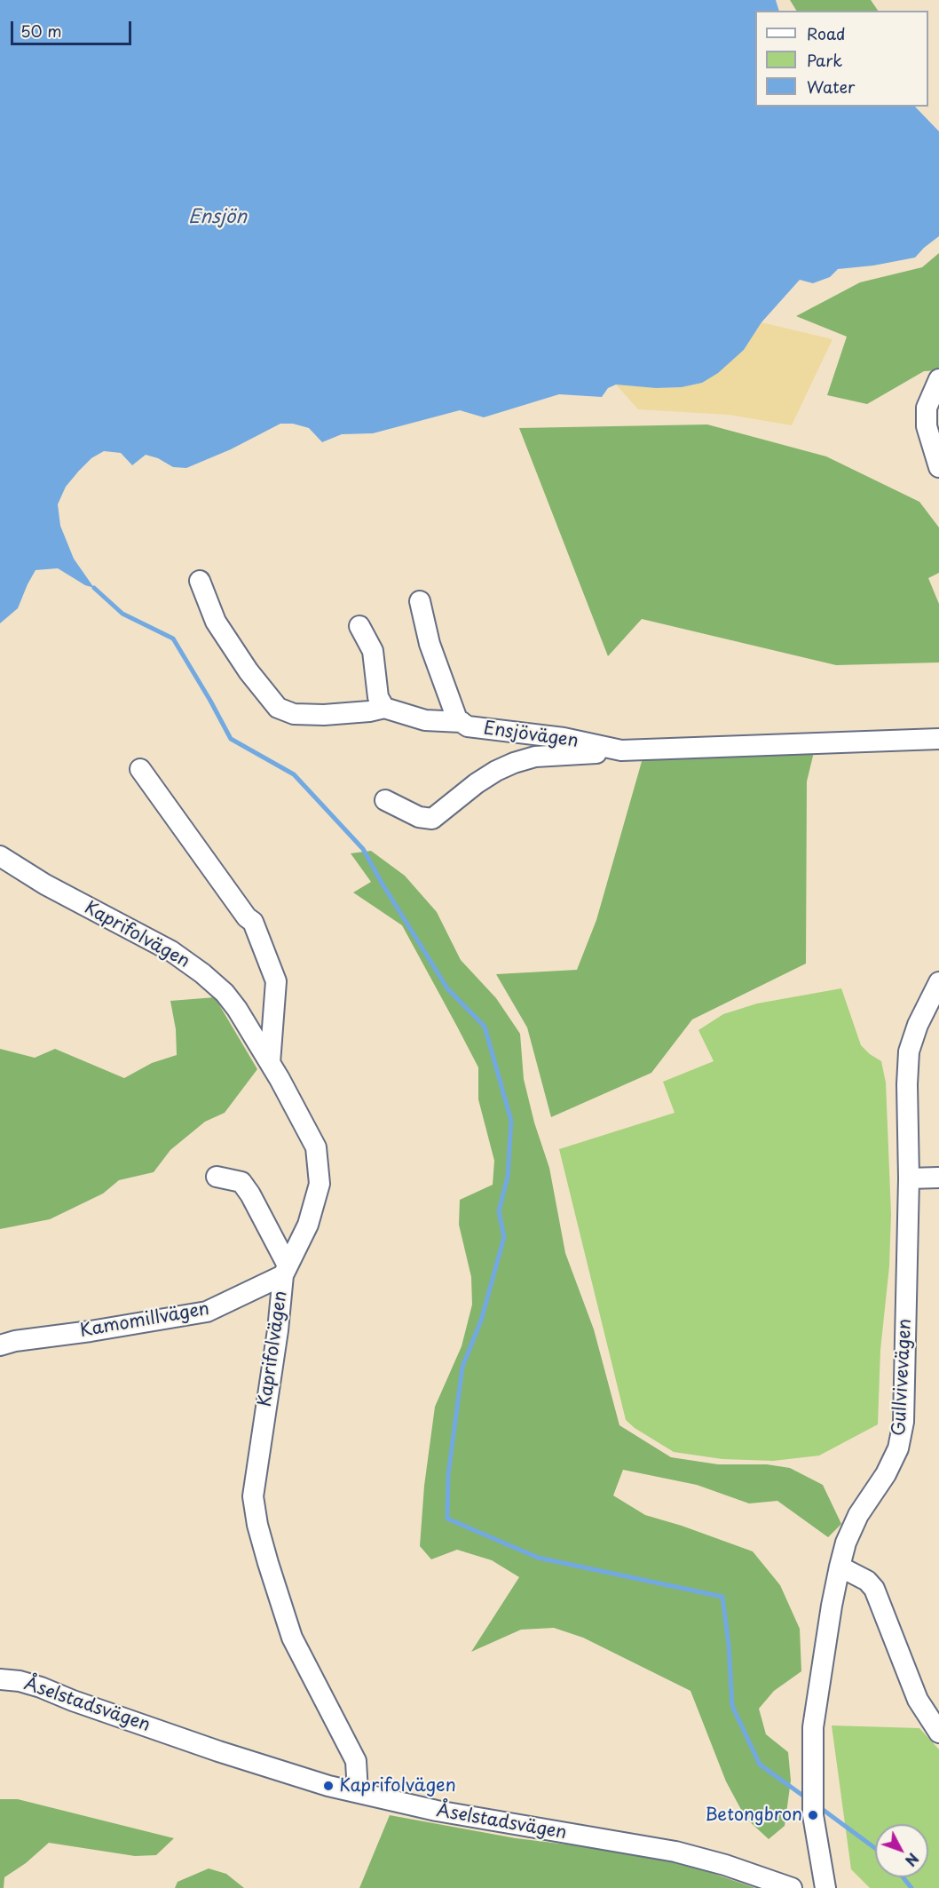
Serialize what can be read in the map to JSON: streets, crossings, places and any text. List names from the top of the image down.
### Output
{
  "streets": {
    "street": [
      "Ensjövägen",
      "Kaprifolvägen",
      "Kamomillvägen",
      "Gullvivevägen",
      "Åselstadsvägen"
    ]
  },
  "crossings": [
    ["Kaprifolvägen", "Kamomillvägen"],
    ["Kaprifolvägen", "Åselstadsvägen"]
  ],
  "water": ["Ensjön"],
  "places": ["Kaprifolvägen", "Betongbron"],
  "legend": ["Road", "Park", "Water"],
  "scale_bar": "50 m",
  "north": "bottom right"
}
